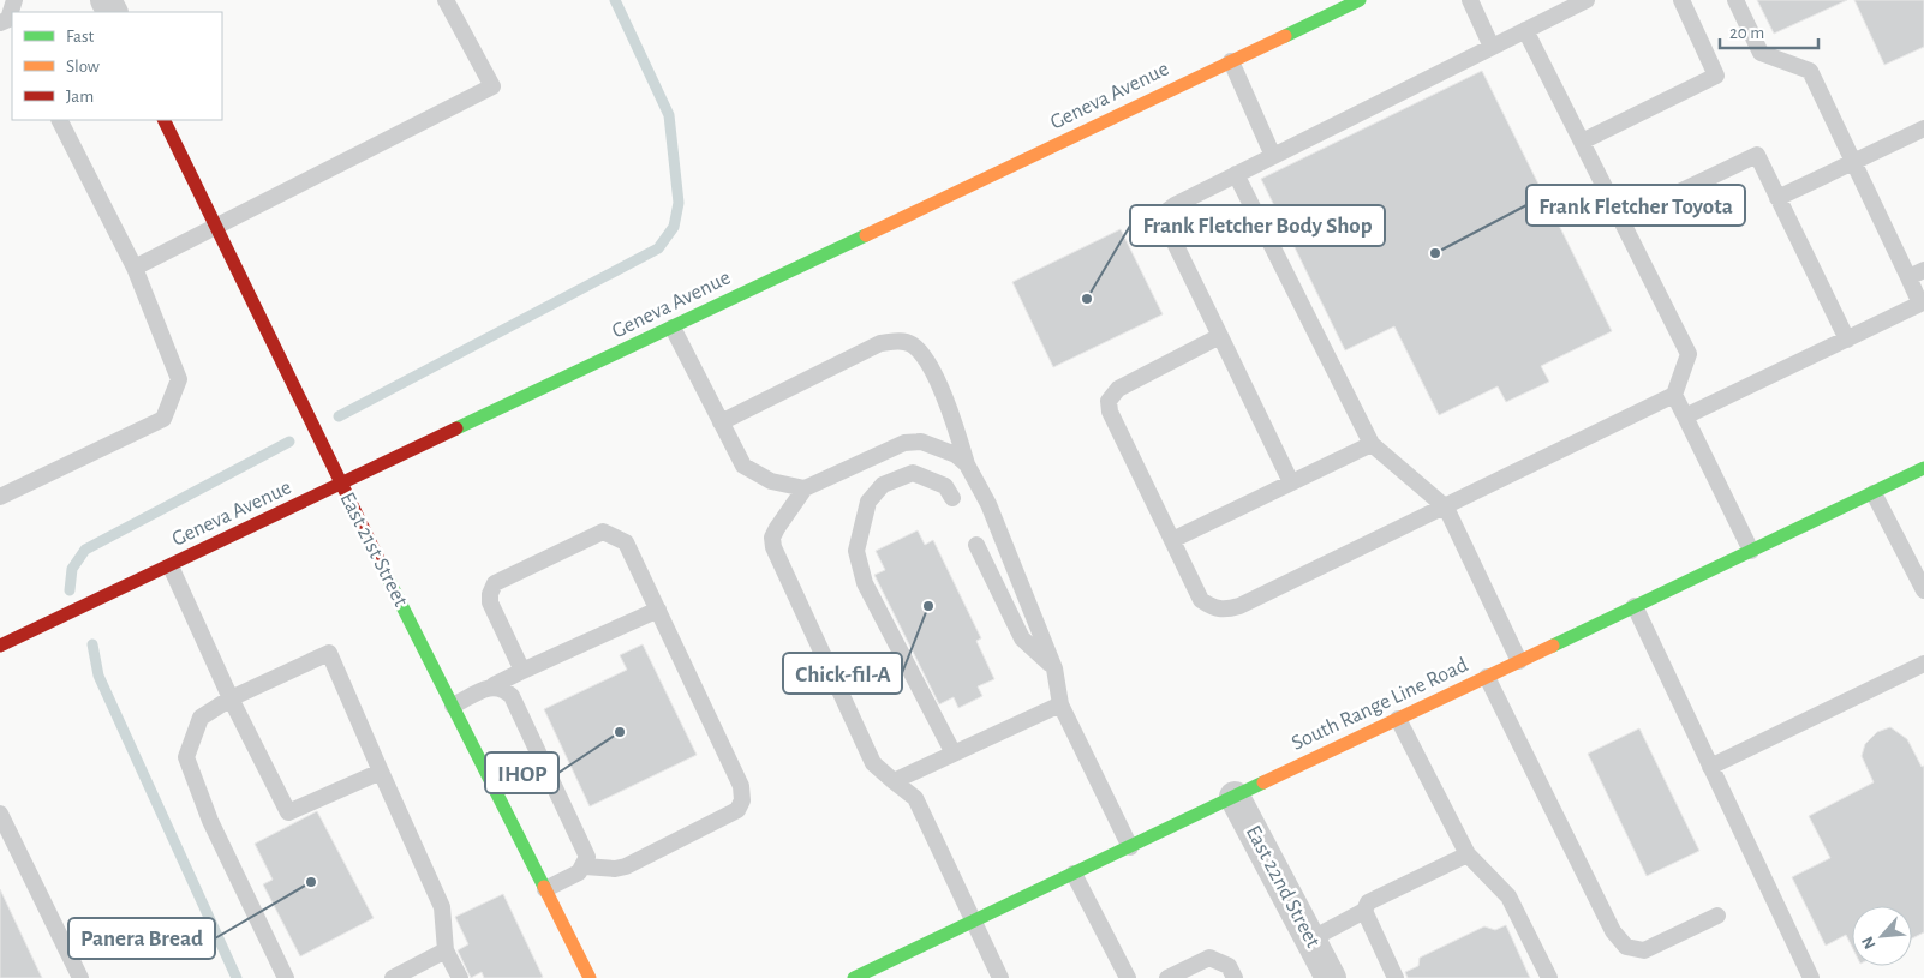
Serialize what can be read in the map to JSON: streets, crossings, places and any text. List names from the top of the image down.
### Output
{
  "streets": {
    "street": [
      "Geneva Avenue",
      "East 21st Street",
      "South Range Line Road",
      "East 22nd Street"
    ]
  },
  "crossings": [
    ["Geneva Avenue", "East 21st Street"],
    ["South Range Line Road", "East 22nd Street"]
  ],
  "places": [
    "Frank Fletcher Toyota",
    "Frank Fletcher Body Shop",
    "Chick-fil-A",
    "IHOP",
    "Panera Bread"
  ],
  "legend": ["Fast", "Slow", "Jam"],
  "scale_bar": "20 m",
  "north": "bottom left"
}
